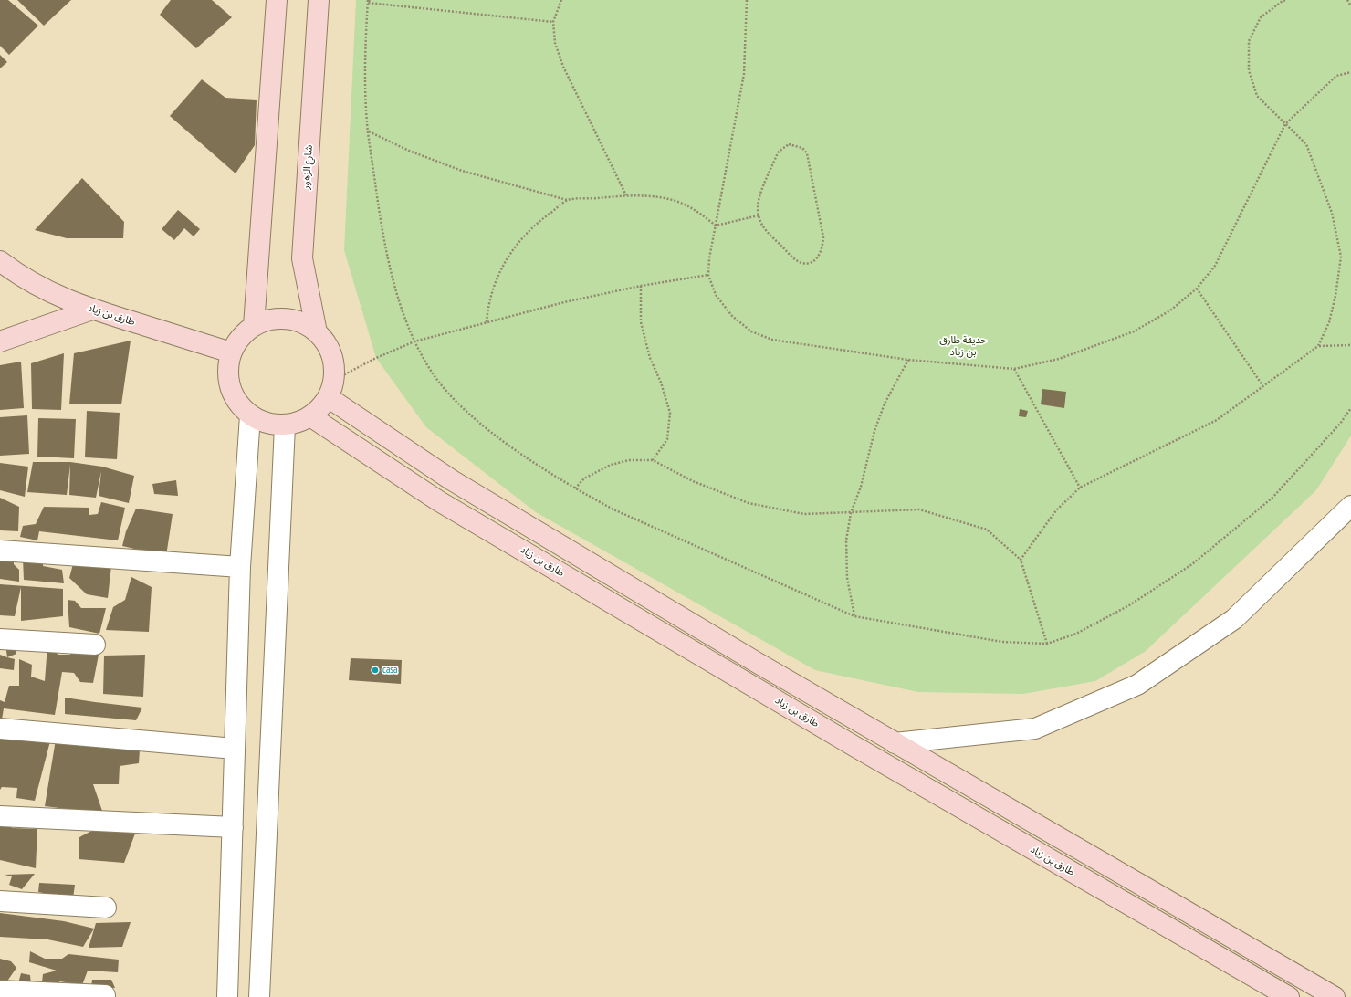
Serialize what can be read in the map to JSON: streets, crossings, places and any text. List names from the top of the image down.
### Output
{
  "streets": {
    "main road": ["شارع الزهور", "طارق بن زياد"]
  },
  "crossings": [
    ["شارع الزهور", "طارق بن زياد"]
  ],
  "parks": ["حديقة طارق بن زياد"],
  "places": ["casa"]
}
